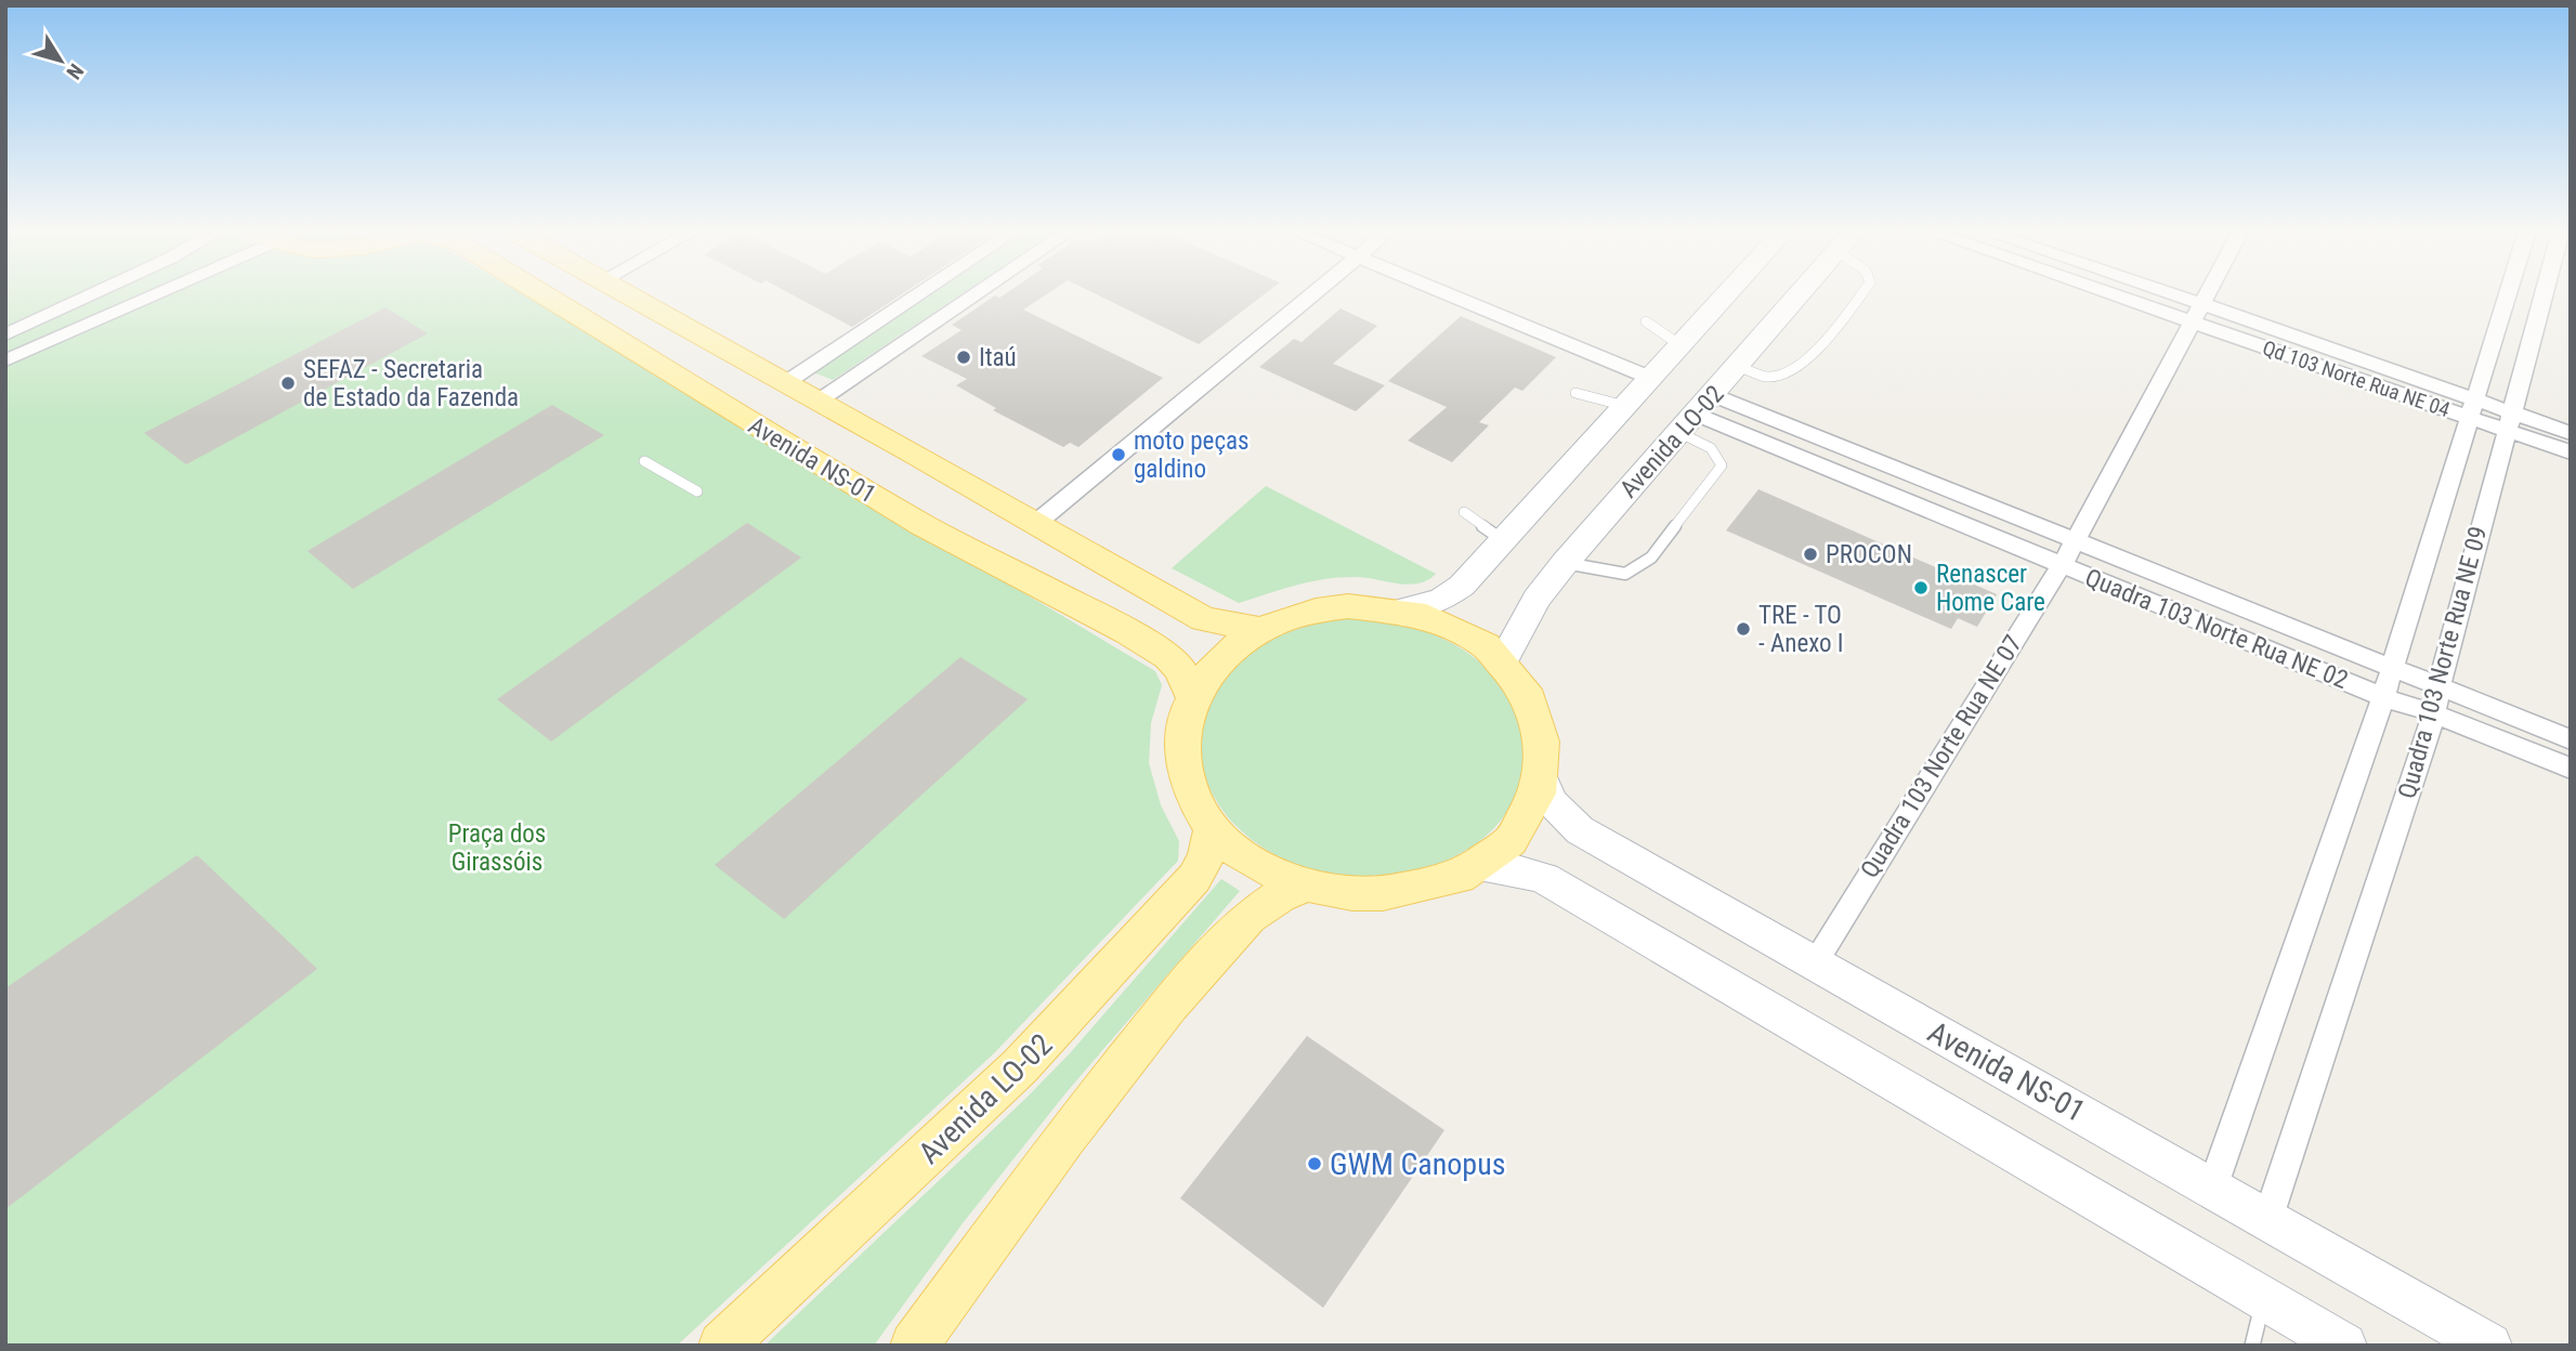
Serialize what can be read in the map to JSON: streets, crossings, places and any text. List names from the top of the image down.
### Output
{
  "streets": {
    "main road": ["Avenida LO-02", "Avenida NS-01"],
    "street": [
      "Qd 103 Norte Rua NE 04",
      "Quadra 103 Norte Rua NE 02",
      "Quadra 103 Norte Rua NE 09",
      "Quadra 103 Norte Rua NE 07"
    ]
  },
  "crossings": [
    ["Qd 103 Norte Rua NE 04", "Quadra 103 Norte Rua NE 09"],
    ["Qd 103 Norte Rua NE 04", "Quadra 103 Norte Rua NE 07"],
    ["Avenida LO-02", "Avenida NS-01"],
    ["Avenida LO-02", "Quadra 103 Norte Rua NE 02"],
    ["Avenida NS-01", "Quadra 103 Norte Rua NE 09"],
    ["Avenida NS-01", "Quadra 103 Norte Rua NE 07"],
    ["Quadra 103 Norte Rua NE 02", "Quadra 103 Norte Rua NE 09"],
    ["Quadra 103 Norte Rua NE 02", "Quadra 103 Norte Rua NE 07"]
  ],
  "parks": ["Praça dos Girassóis"],
  "places": [
    "Itaú",
    "SEFAZ - Secretaria de Estado da Fazenda",
    "moto peças galdino",
    "PROCON",
    "Renascer Home Care",
    "TRE - TO - Anexo I",
    "GWM Canopus"
  ],
  "north": "bottom right"
}
